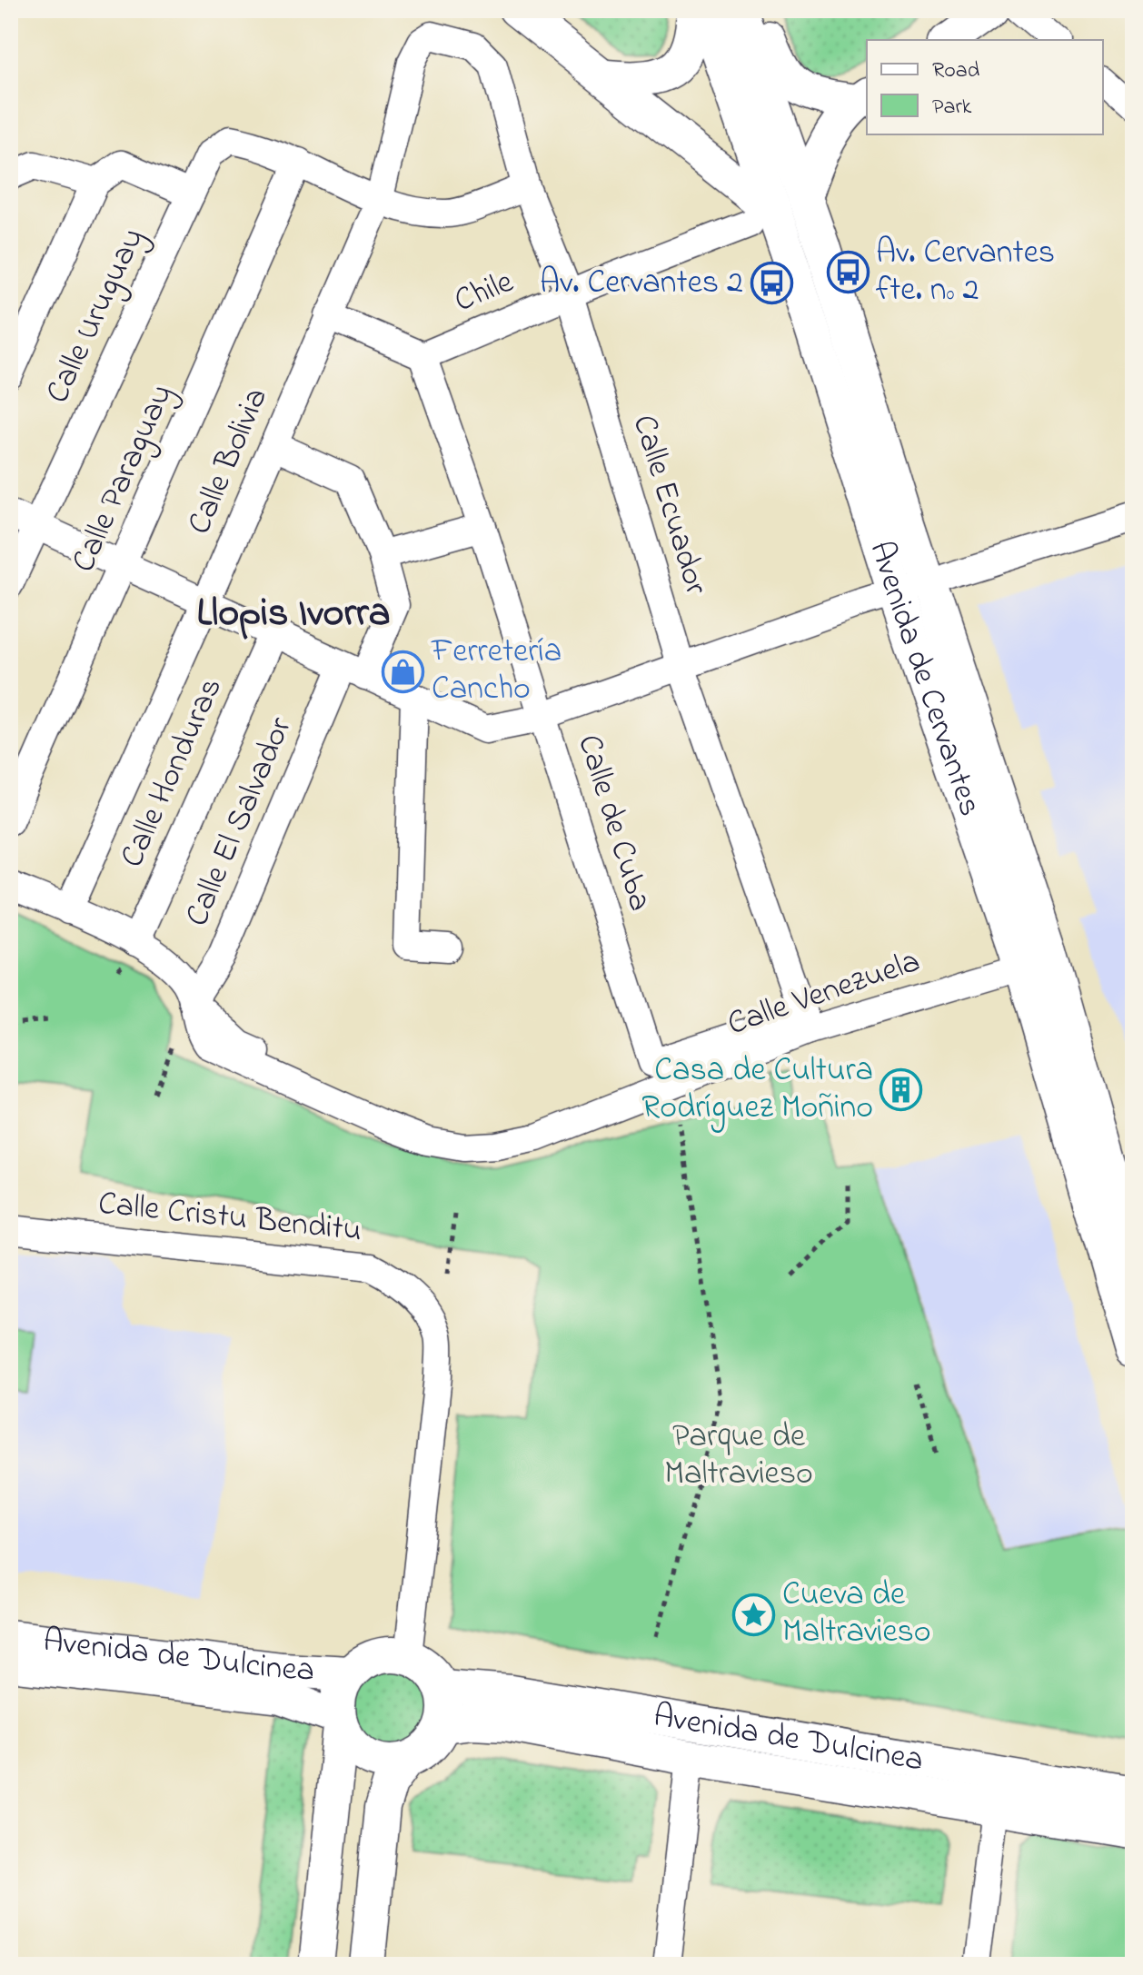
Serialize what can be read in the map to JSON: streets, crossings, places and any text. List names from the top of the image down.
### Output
{
  "streets": {
    "main road": ["Avenida de Cervantes", "Avenida de Dulcinea"],
    "street": [
      "Chile",
      "Calle Uruguay",
      "Calle Bolivia",
      "Calle Paraguay",
      "Calle Ecuador",
      "Calle Honduras",
      "Calle El Salvador",
      "Calle de Cuba",
      "Calle Venezuela",
      "Calle Cristu Benditu"
    ]
  },
  "crossings": [
    ["Chile", "Calle Ecuador"],
    ["Chile", "Avenida de Cervantes"],
    ["Chile", "Calle de Cuba"],
    ["Calle Uruguay", "Calle Paraguay"],
    ["Calle Bolivia", "Calle Ecuador"],
    ["Calle Bolivia", "Calle El Salvador"],
    ["Calle Bolivia", "Calle Venezuela"],
    ["Calle Ecuador", "Calle de Cuba"],
    ["Calle Ecuador", "Calle Venezuela"],
    ["Avenida de Cervantes", "Calle Venezuela"],
    ["Calle Honduras", "Calle Venezuela"],
    ["Calle El Salvador", "Calle Venezuela"],
    ["Calle de Cuba", "Calle Venezuela"],
    ["Calle Cristu Benditu", "Avenida de Dulcinea"]
  ],
  "districts": ["Llopis Ivorra"],
  "parks": ["Parque de Maltravieso"],
  "places": {
    "bus stop": ["Av. Cervantes fte. nº 2", "Av. Cervantes 2"],
    "shop": ["Ferretería Cancho"],
    "building": ["Casa de Cultura Rodríguez Moñino"],
    "place": ["Cueva de Maltravieso"]
  },
  "legend": ["Road", "Park"]
}
